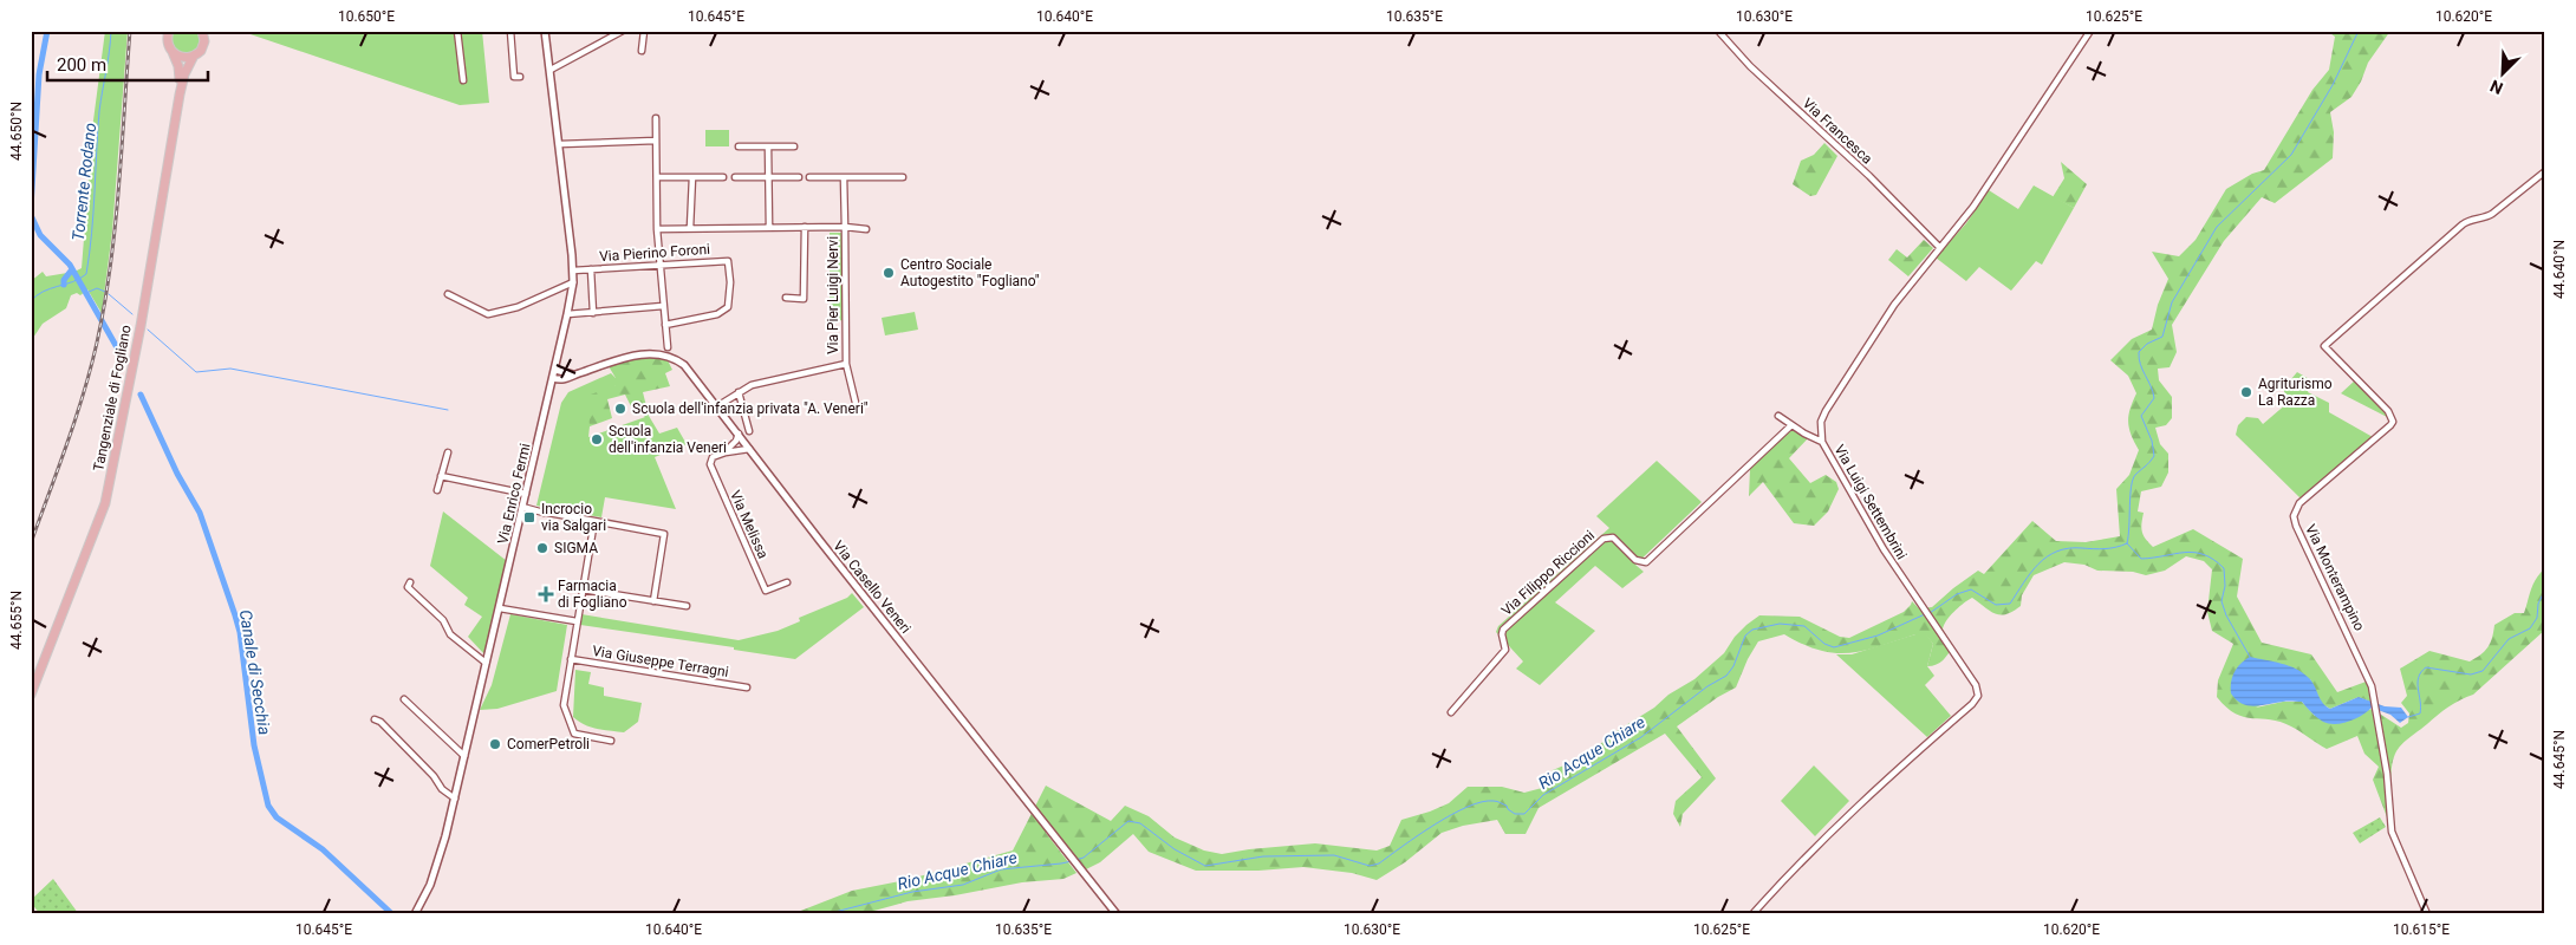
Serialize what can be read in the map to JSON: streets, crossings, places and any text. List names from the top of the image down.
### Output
{
  "streets": {
    "main road": ["Tangenziale di Fogliano"],
    "street": [
      "Via Francesca",
      "Via Pierino Foroni",
      "Via Pier Luigi Nervi",
      "Via Enrico Fermi",
      "Via Luigi Settembrini",
      "Via Melissa",
      "Via Filippo Riccioni",
      "Via Monterampino",
      "Via Casello Veneri",
      "Via Giuseppe Terragni"
    ]
  },
  "crossings": [
    ["Via Francesca", "Via Luigi Settembrini"],
    ["Via Pierino Foroni", "Via Enrico Fermi"],
    ["Via Pier Luigi Nervi", "Via Casello Veneri"],
    ["Via Enrico Fermi", "Via Casello Veneri"],
    ["Via Melissa", "Via Casello Veneri"]
  ],
  "water": ["Torrente Rodano", "Canale di Secchia", "Rio Acque Chiare"],
  "places": {
    "other": [
      "Centro Sociale Autogestito \"Fogliano\"",
      "Agriturismo La Razza",
      "Scuola dell'infanzia privata \"A. Veneri\"",
      "Scuola dell'infanzia Veneri",
      "SIGMA",
      "ComerPetroli"
    ],
    "transit": ["Incrocio via Salgari"],
    "health": ["Farmacia di Fogliano"]
  },
  "scale_bar": "200 m",
  "north": "bottom left",
  "coordinates": [
    "10.650°E",
    "10.645°E",
    "10.640°E",
    "10.635°E",
    "10.630°E",
    "10.625°E",
    "10.620°E",
    "44.650°N",
    "44.640°N",
    "44.655°N",
    "44.645°N",
    "10.615°E"
  ]
}
